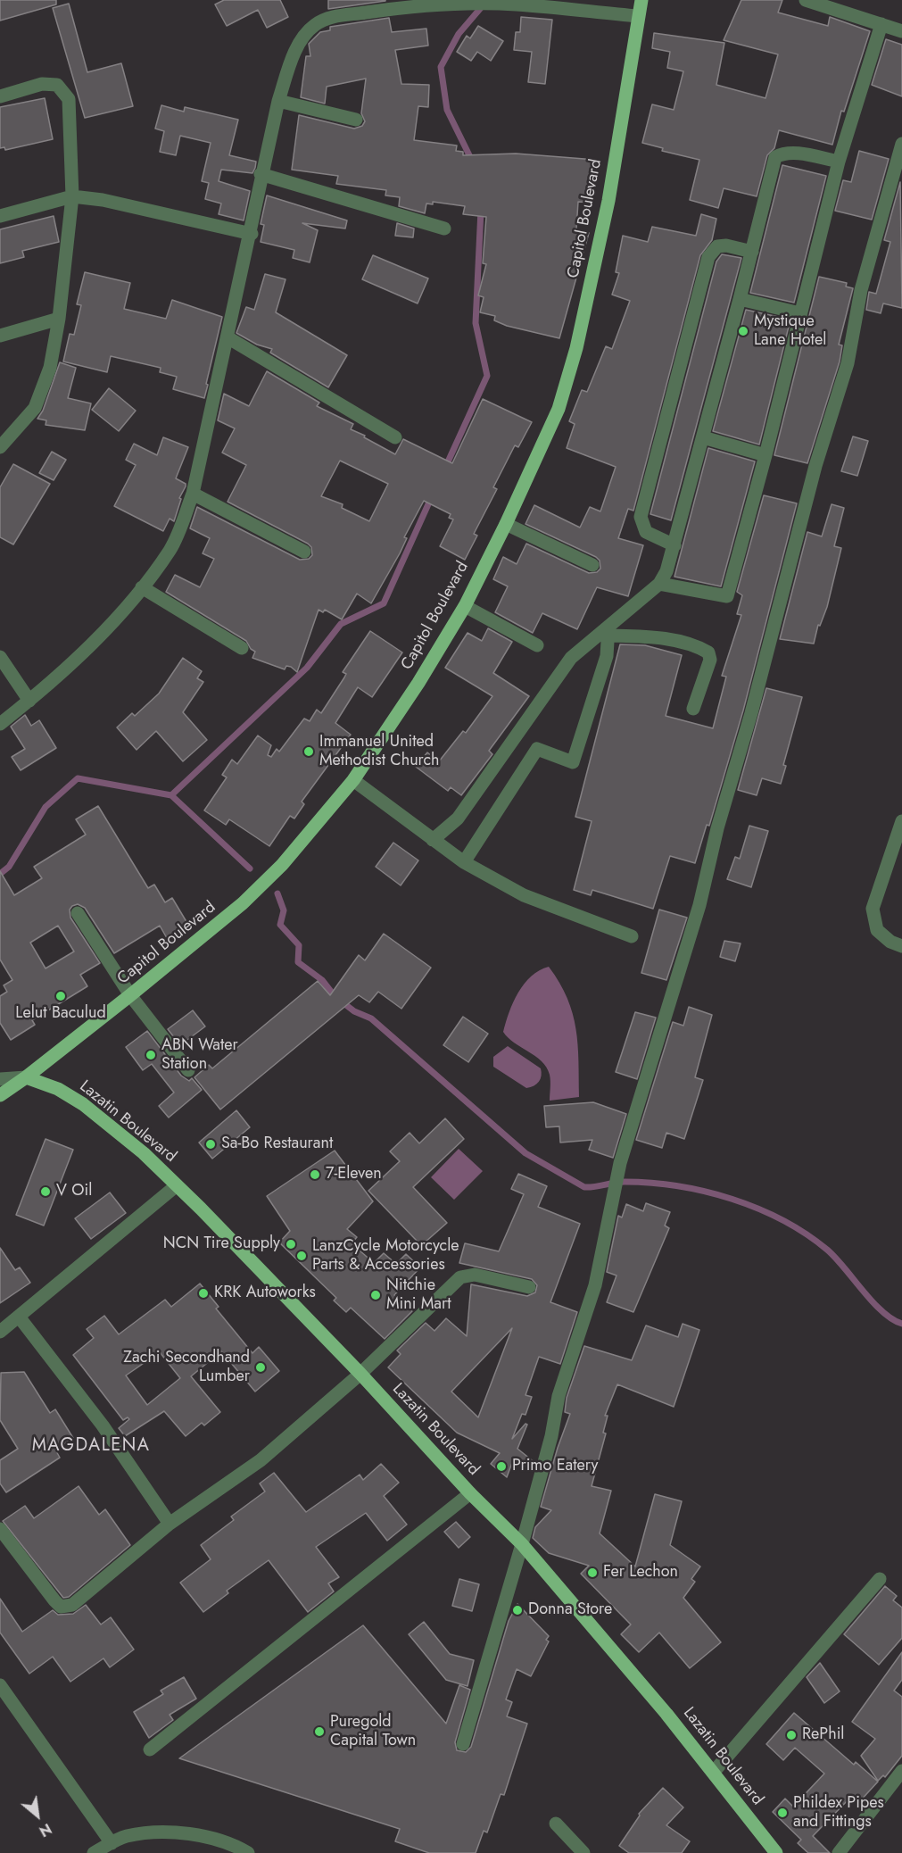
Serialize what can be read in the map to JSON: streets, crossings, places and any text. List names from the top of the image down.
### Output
{
  "streets": {
    "main road": ["Capitol Boulevard", "Lazatin Boulevard"]
  },
  "crossings": [
    ["Capitol Boulevard", "Lazatin Boulevard"]
  ],
  "districts": ["MAGDALENA"],
  "places": [
    "Mystique Lane Hotel",
    "Immanuel United Methodist Church",
    "Lelut Baculud",
    "ABN Water Station",
    "Sa-Bo Restaurant",
    "7-Eleven",
    "V Oil",
    "NCN Tire Supply",
    "LanzCycle Motorcycle Parts & Accessories",
    "KRK Autoworks",
    "Nitchie Mini Mart",
    "Zachi Secondhand Lumber",
    "Primo Eatery",
    "Fer Lechon",
    "Donna Store",
    "Puregold Capital Town",
    "RePhil",
    "Phildex Pipes and Fittings"
  ],
  "north": "bottom right"
}
